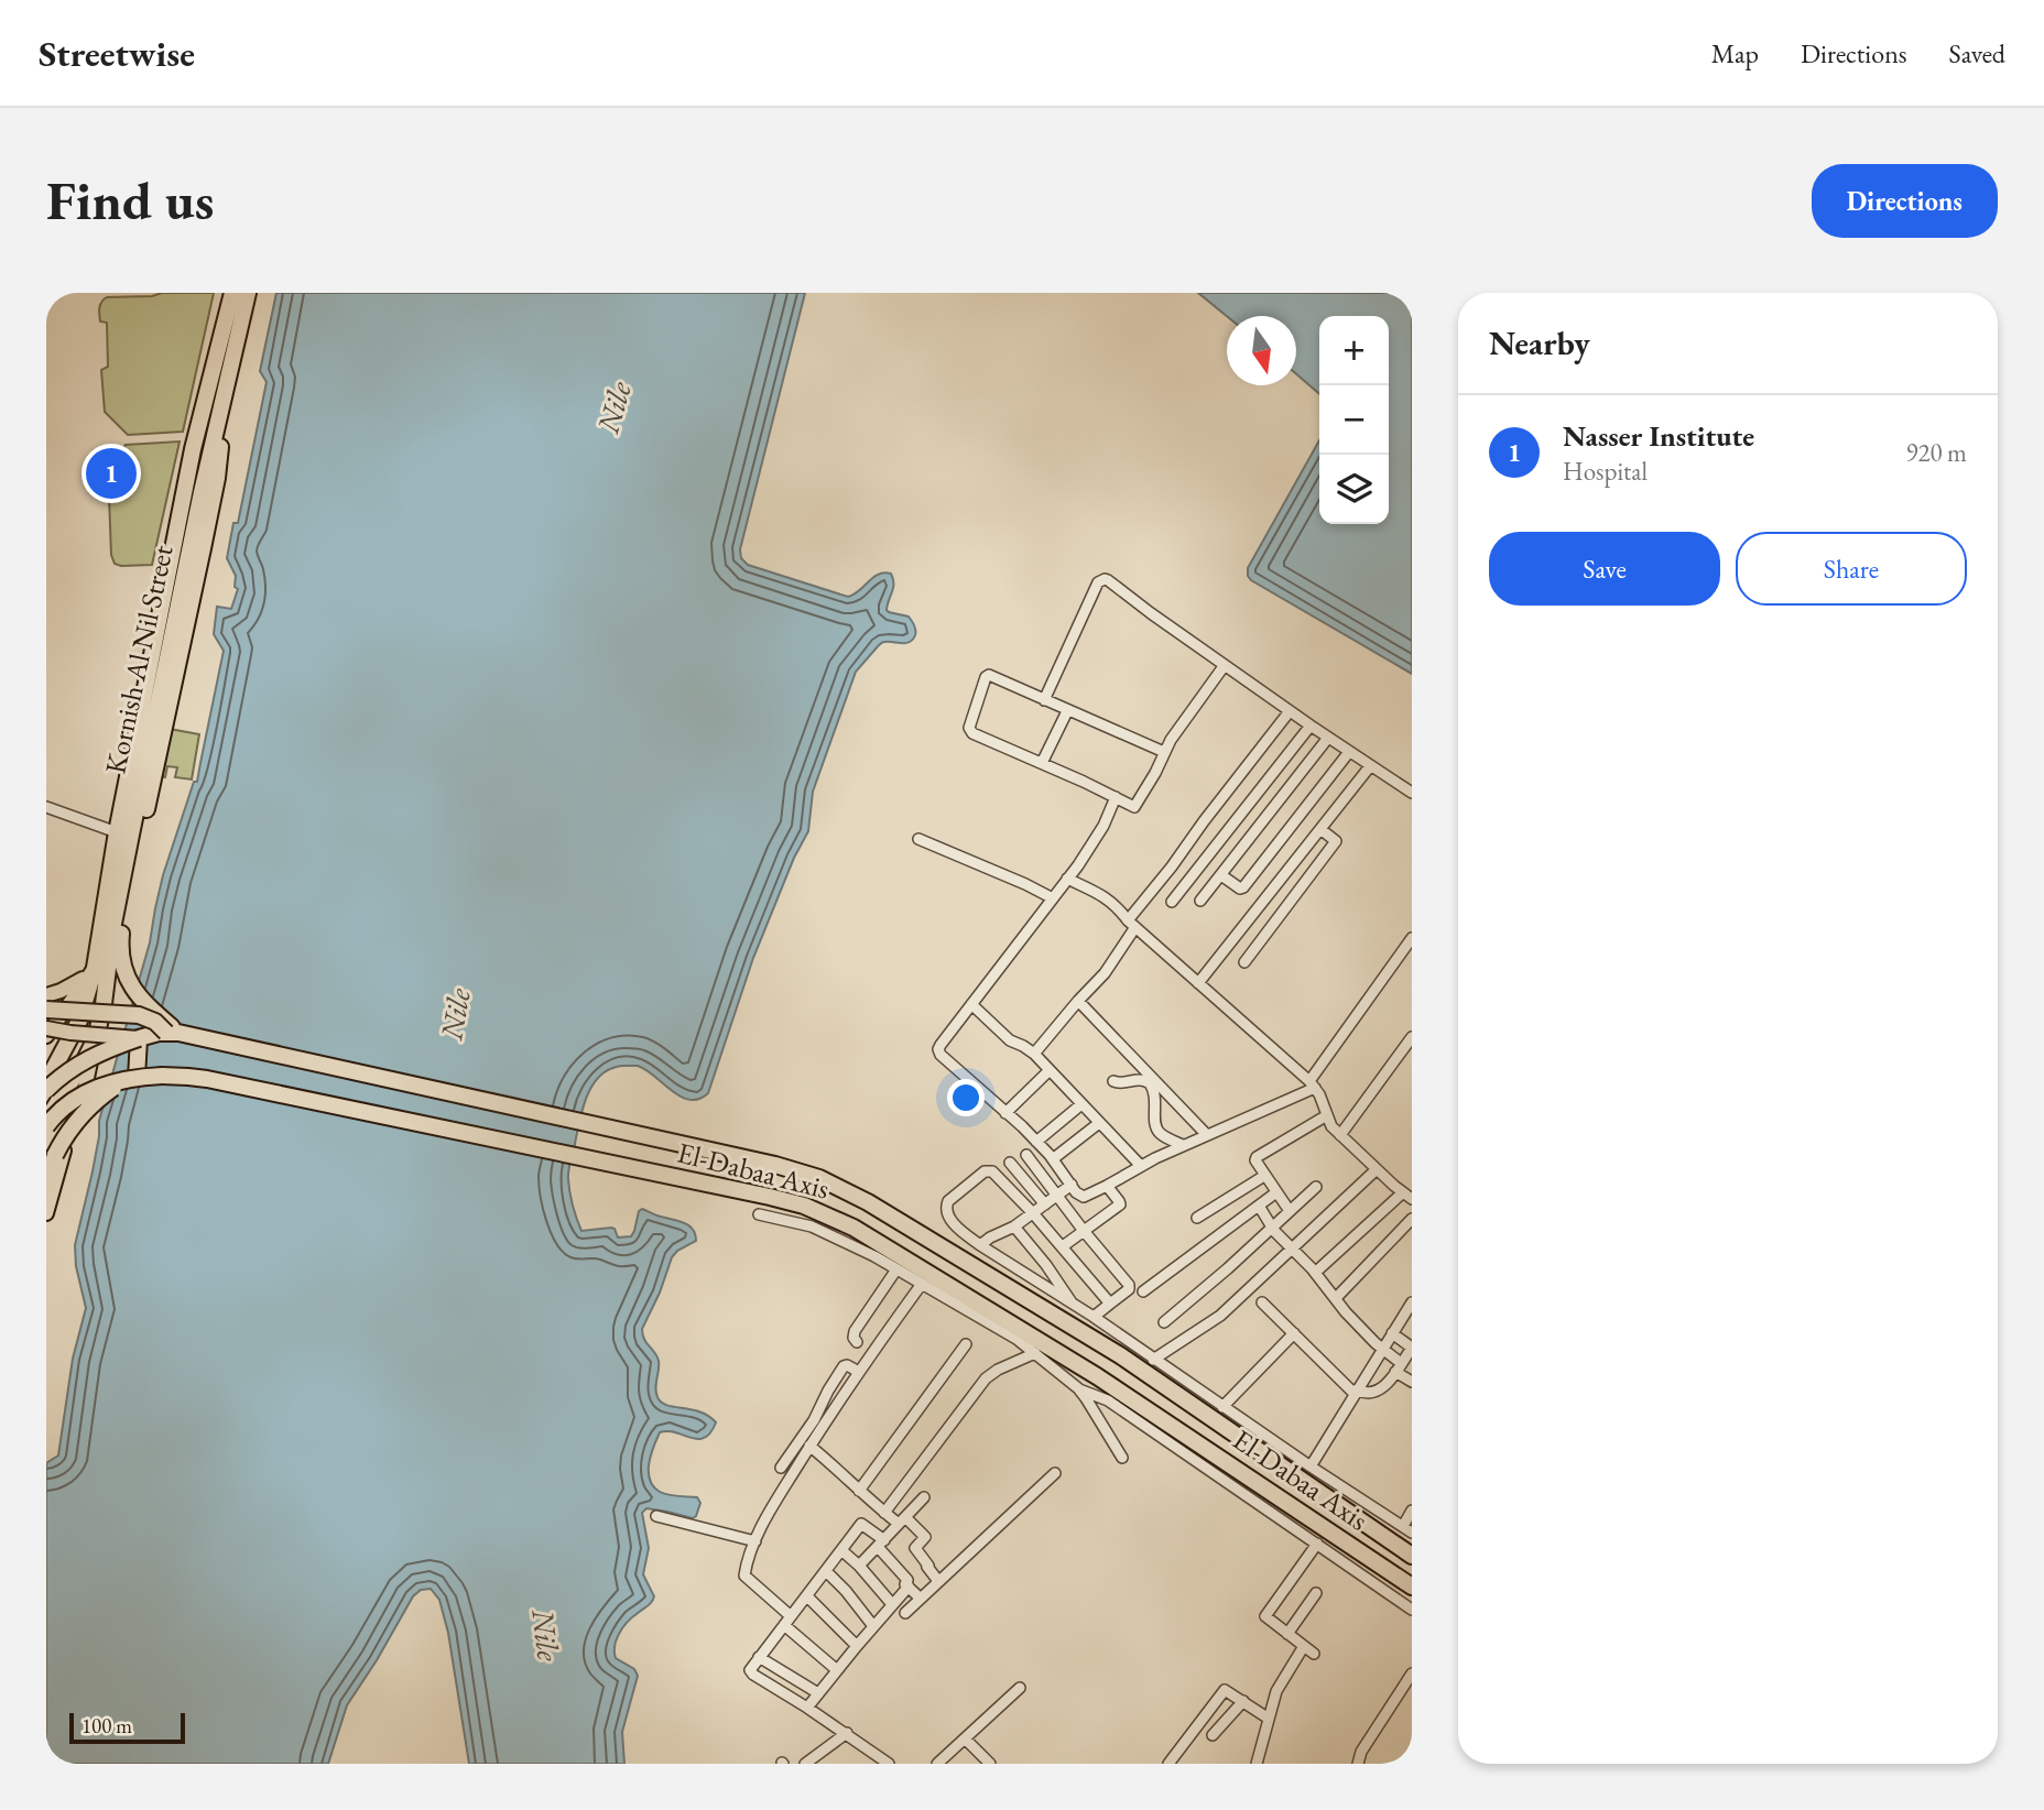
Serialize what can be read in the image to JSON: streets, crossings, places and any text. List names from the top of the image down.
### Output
{
  "streets": {
    "highway": ["Kornish Al Nil Street", "El-Dabaa Axis"]
  },
  "water": ["Nile"],
  "scale_bar": "100 m",
  "north": "bottom",
  "page": {
    "header": "Streetwise",
    "nav": ["Map", "Directions", "Saved"],
    "buttons": [
      "Directions",
      ["Save", "Share"]
    ],
    "title": "Find us",
    "heading": "Nearby",
    "map_buttons": ["+", "−"],
    "list": [
      {
        "mark": "1",
        "name": "Nasser Institute",
        "note": "Hospital",
        "value": "920 m"
      }
    ],
    "pins": "1",
    "scale": "100 m"
  }
}
